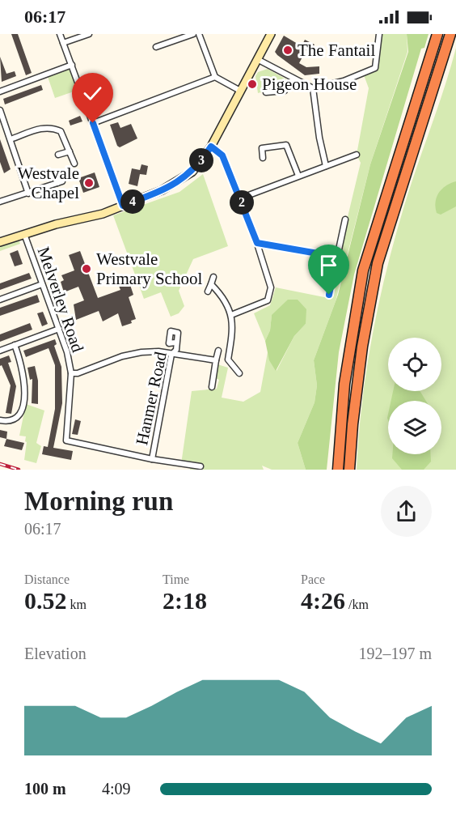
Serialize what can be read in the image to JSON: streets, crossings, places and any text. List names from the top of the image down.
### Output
{
  "streets": {
    "street": ["Melverley Road", "Hanmer Road"]
  },
  "crossings": [
    ["Melverley Road", "Hanmer Road"]
  ],
  "places": [
    "The Fantail",
    "Pigeon House",
    "Westvale Chapel",
    "Westvale Primary School"
  ],
  "page": {
    "status": "06:17",
    "pins": ["3", "4", "2"],
    "heading": ["Morning run", "06:17"],
    "stats": [
      ["Distance", "0.52 km"],
      ["Time", "2:18"],
      ["Pace", "4:26 /km"]
    ],
    "chart": ["Elevation", "192–197 m"],
    "list": [
      {
        "name": "100 m",
        "note": "4:09"
      }
    ]
  }
}
